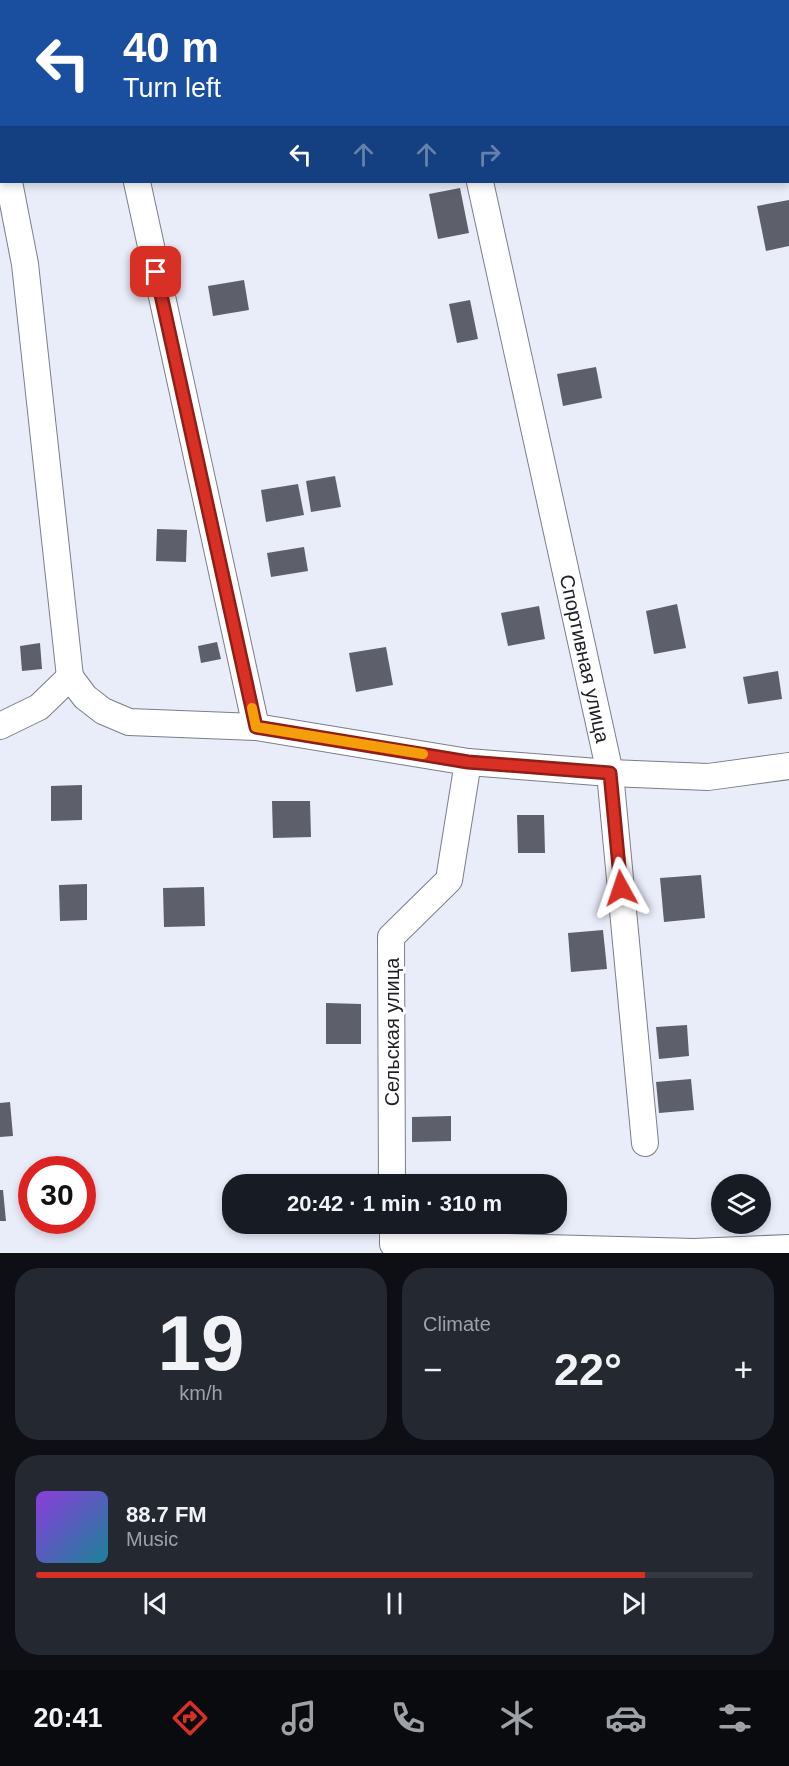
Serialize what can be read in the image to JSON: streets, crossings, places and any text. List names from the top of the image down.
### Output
{
  "streets": {
    "street": ["Спортивная улица", "Сельская улица"]
  },
  "page": {
    "turn": ["40 m", "Turn left"],
    "limit": "30",
    "trip": "20:42 · 1 min · 310 m",
    "tile": [
      ["19", "km/h"],
      "Climate"
    ],
    "heat": ["−", "22°", "+"],
    "song": ["88.7 FM", "Music"],
    "tabs": "20:41"
  }
}
